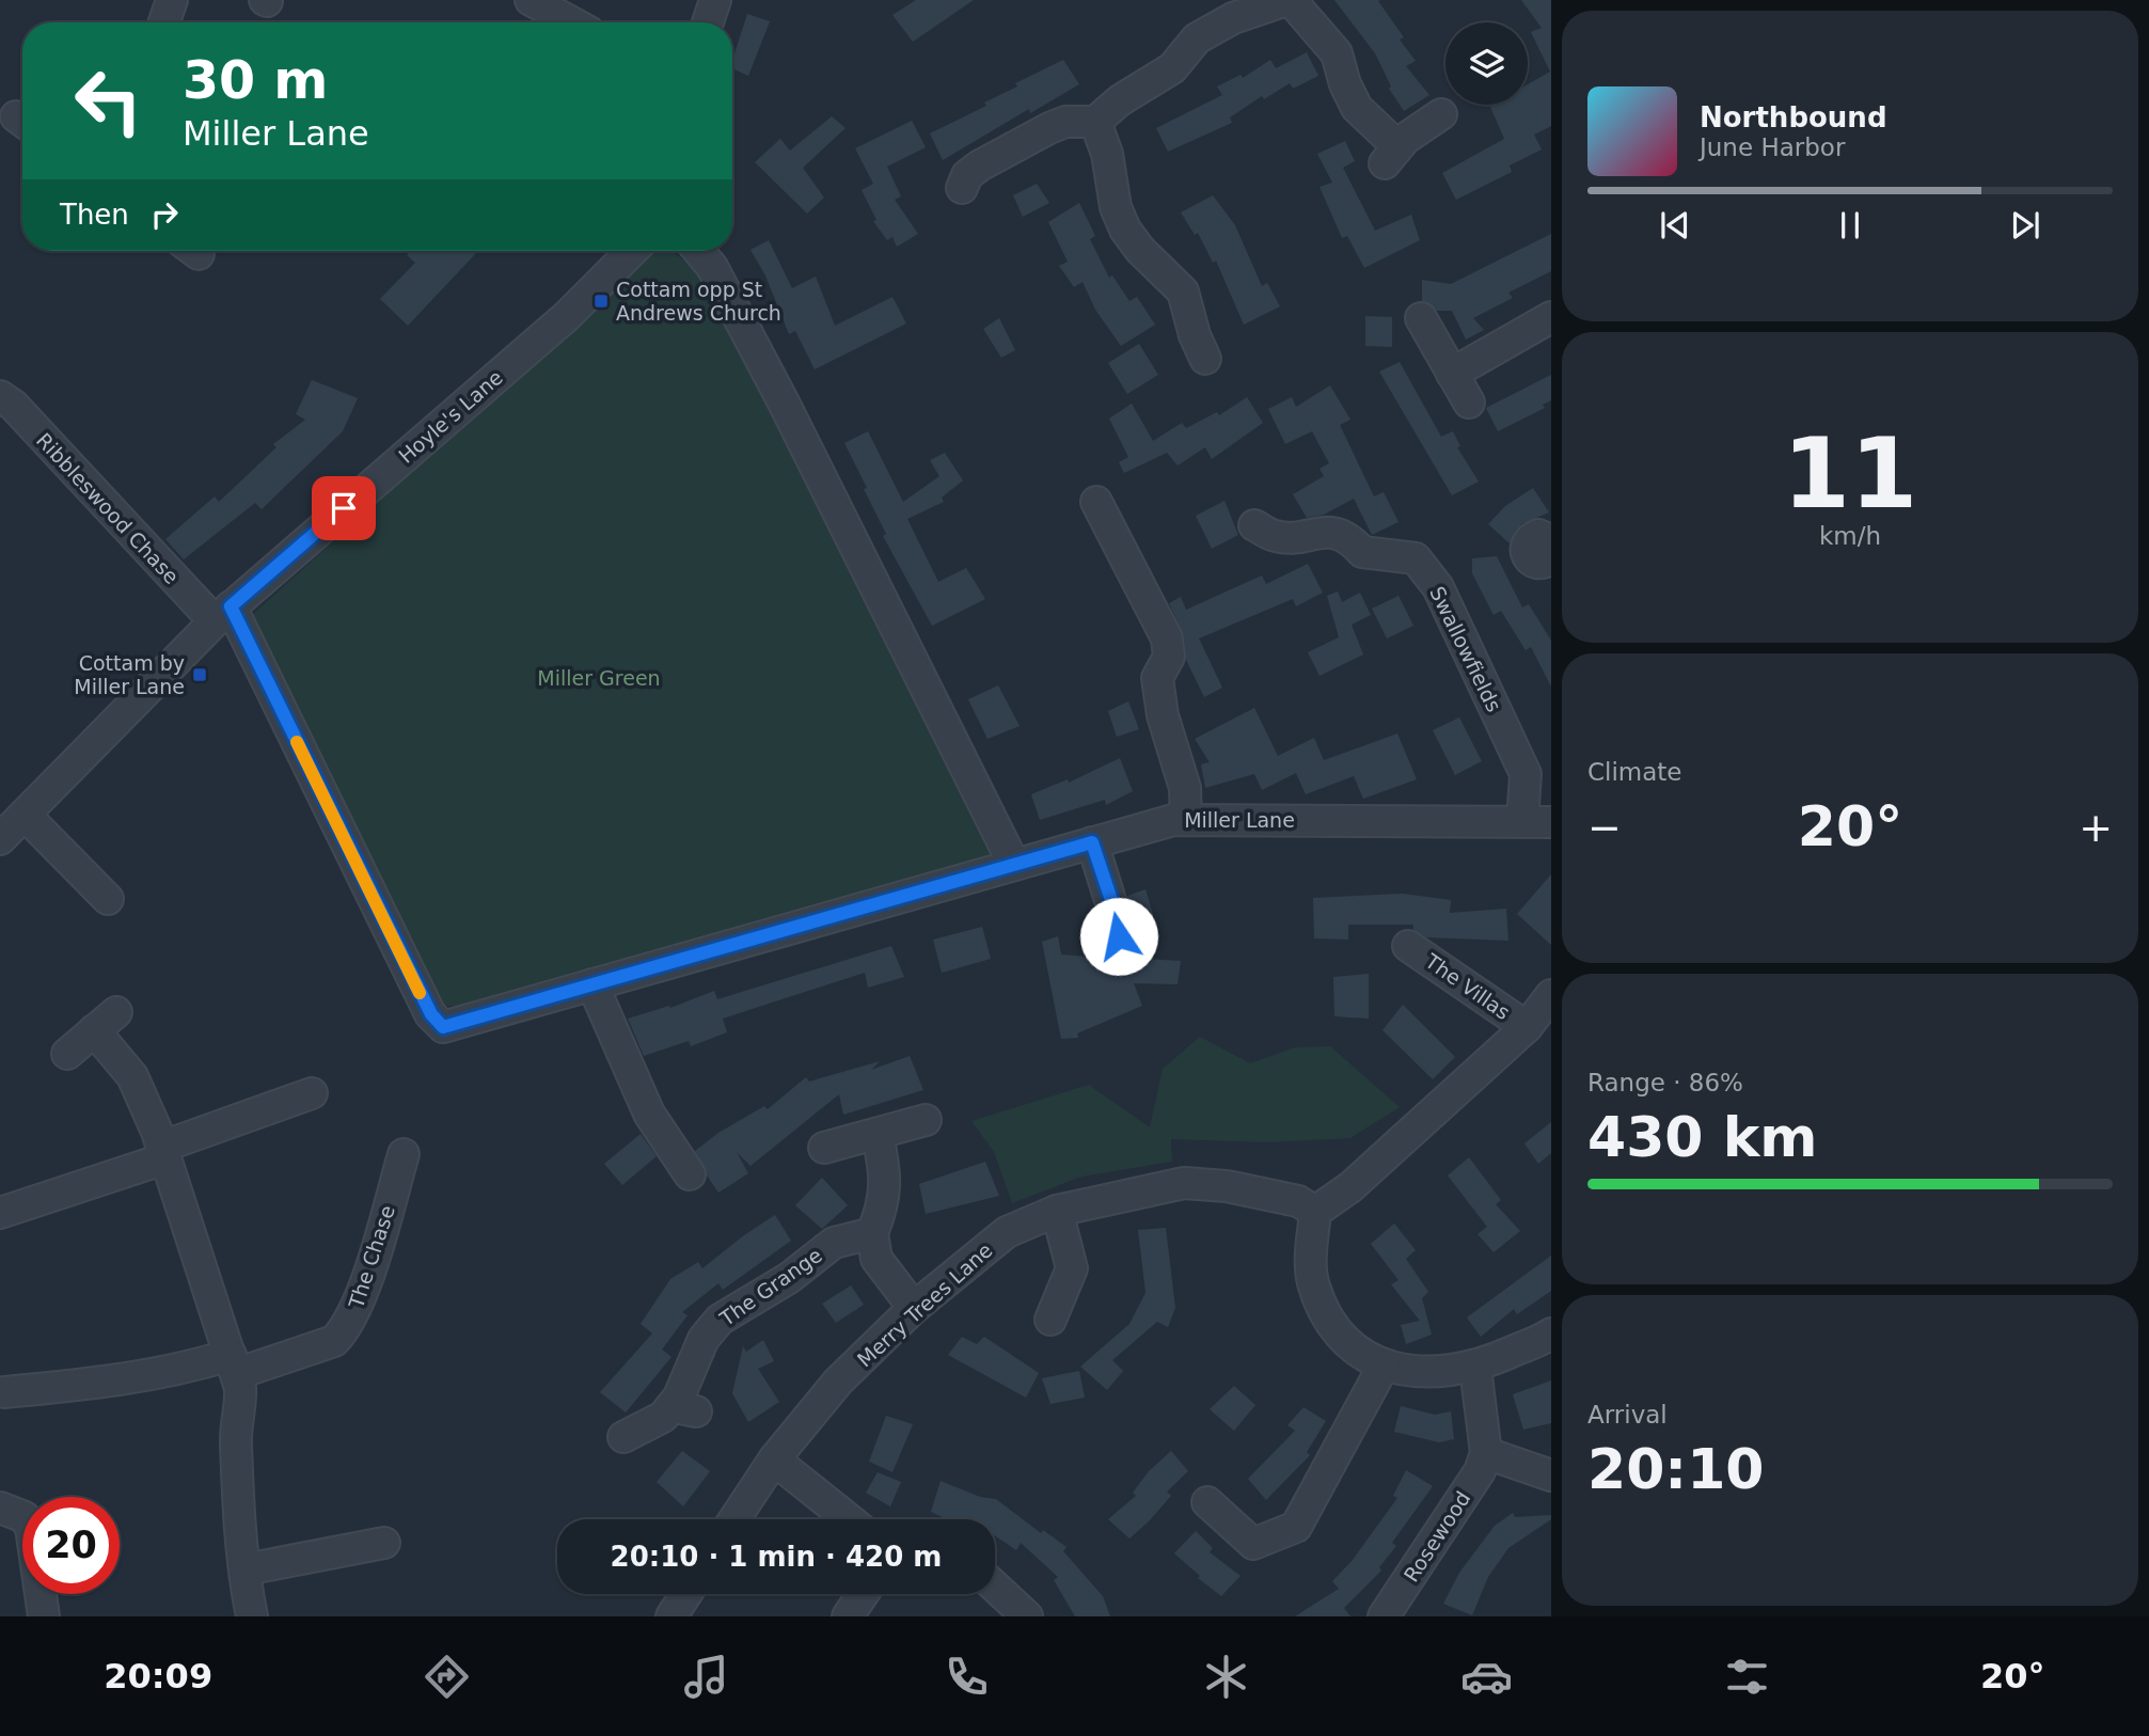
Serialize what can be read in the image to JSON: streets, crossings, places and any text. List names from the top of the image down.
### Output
{
  "streets": {
    "street": [
      "Hoyle's Lane",
      "Ribbleswood Chase",
      "Swallowfields",
      "Miller Lane",
      "The Villas",
      "The Chase",
      "The Grange",
      "Merry Trees Lane",
      "Rosewood"
    ]
  },
  "crossings": [
    ["Hoyle's Lane", "Ribbleswood Chase"],
    ["Hoyle's Lane", "Miller Lane"],
    ["Ribbleswood Chase", "Miller Lane"],
    ["Swallowfields", "Miller Lane"]
  ],
  "parks": ["Miller Green"],
  "places": {
    "transit": ["Cottam opp St Andrews Church", "Cottam by Miller Lane"]
  },
  "page": {
    "turn": ["30 m", "Miller Lane"],
    "song": ["Northbound", "June Harbor"],
    "then": "Then",
    "tile": [
      ["11", "km/h"],
      "Climate",
      ["Range · 86%", "430 km"],
      ["Arrival", "20:10"]
    ],
    "heat": ["−", "20°", "+"],
    "limit": "20",
    "trip": "20:10 · 1 min · 420 m",
    "tabs": ["20:09", "20°"]
  }
}
